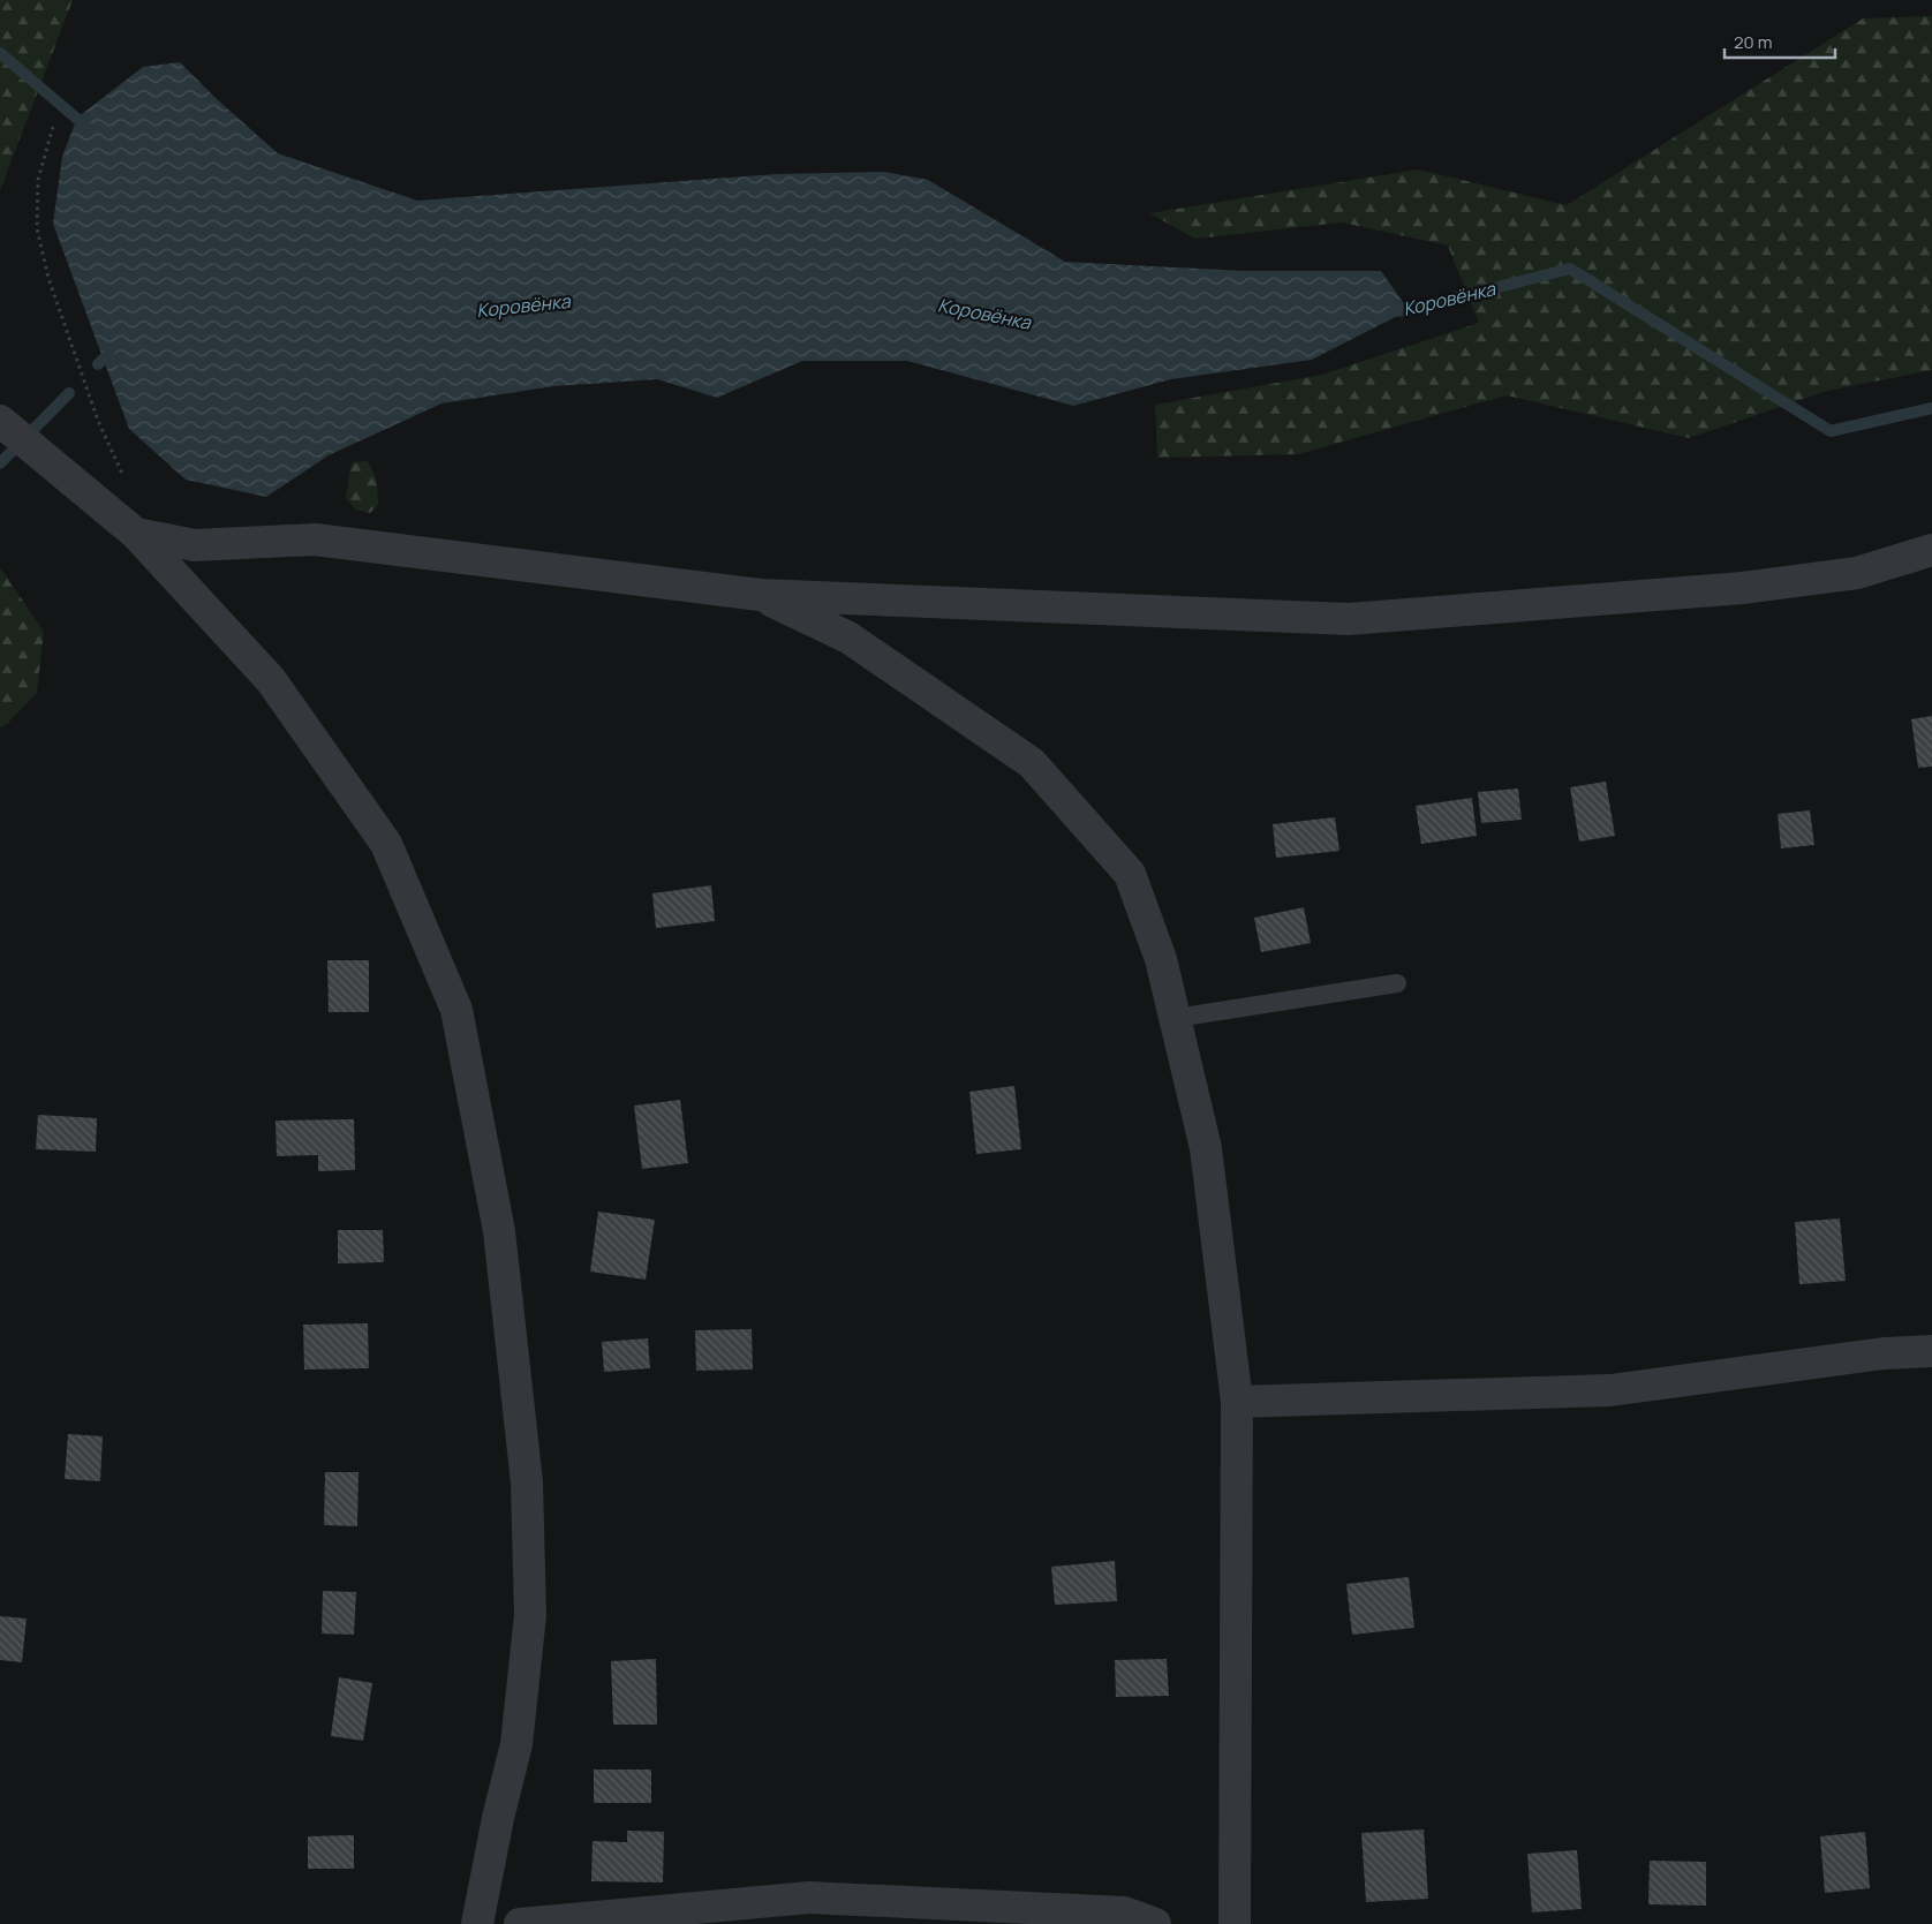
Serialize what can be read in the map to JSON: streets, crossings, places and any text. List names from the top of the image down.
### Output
{
  "water": ["Коровёнка"],
  "scale_bar": "20 m"
}
